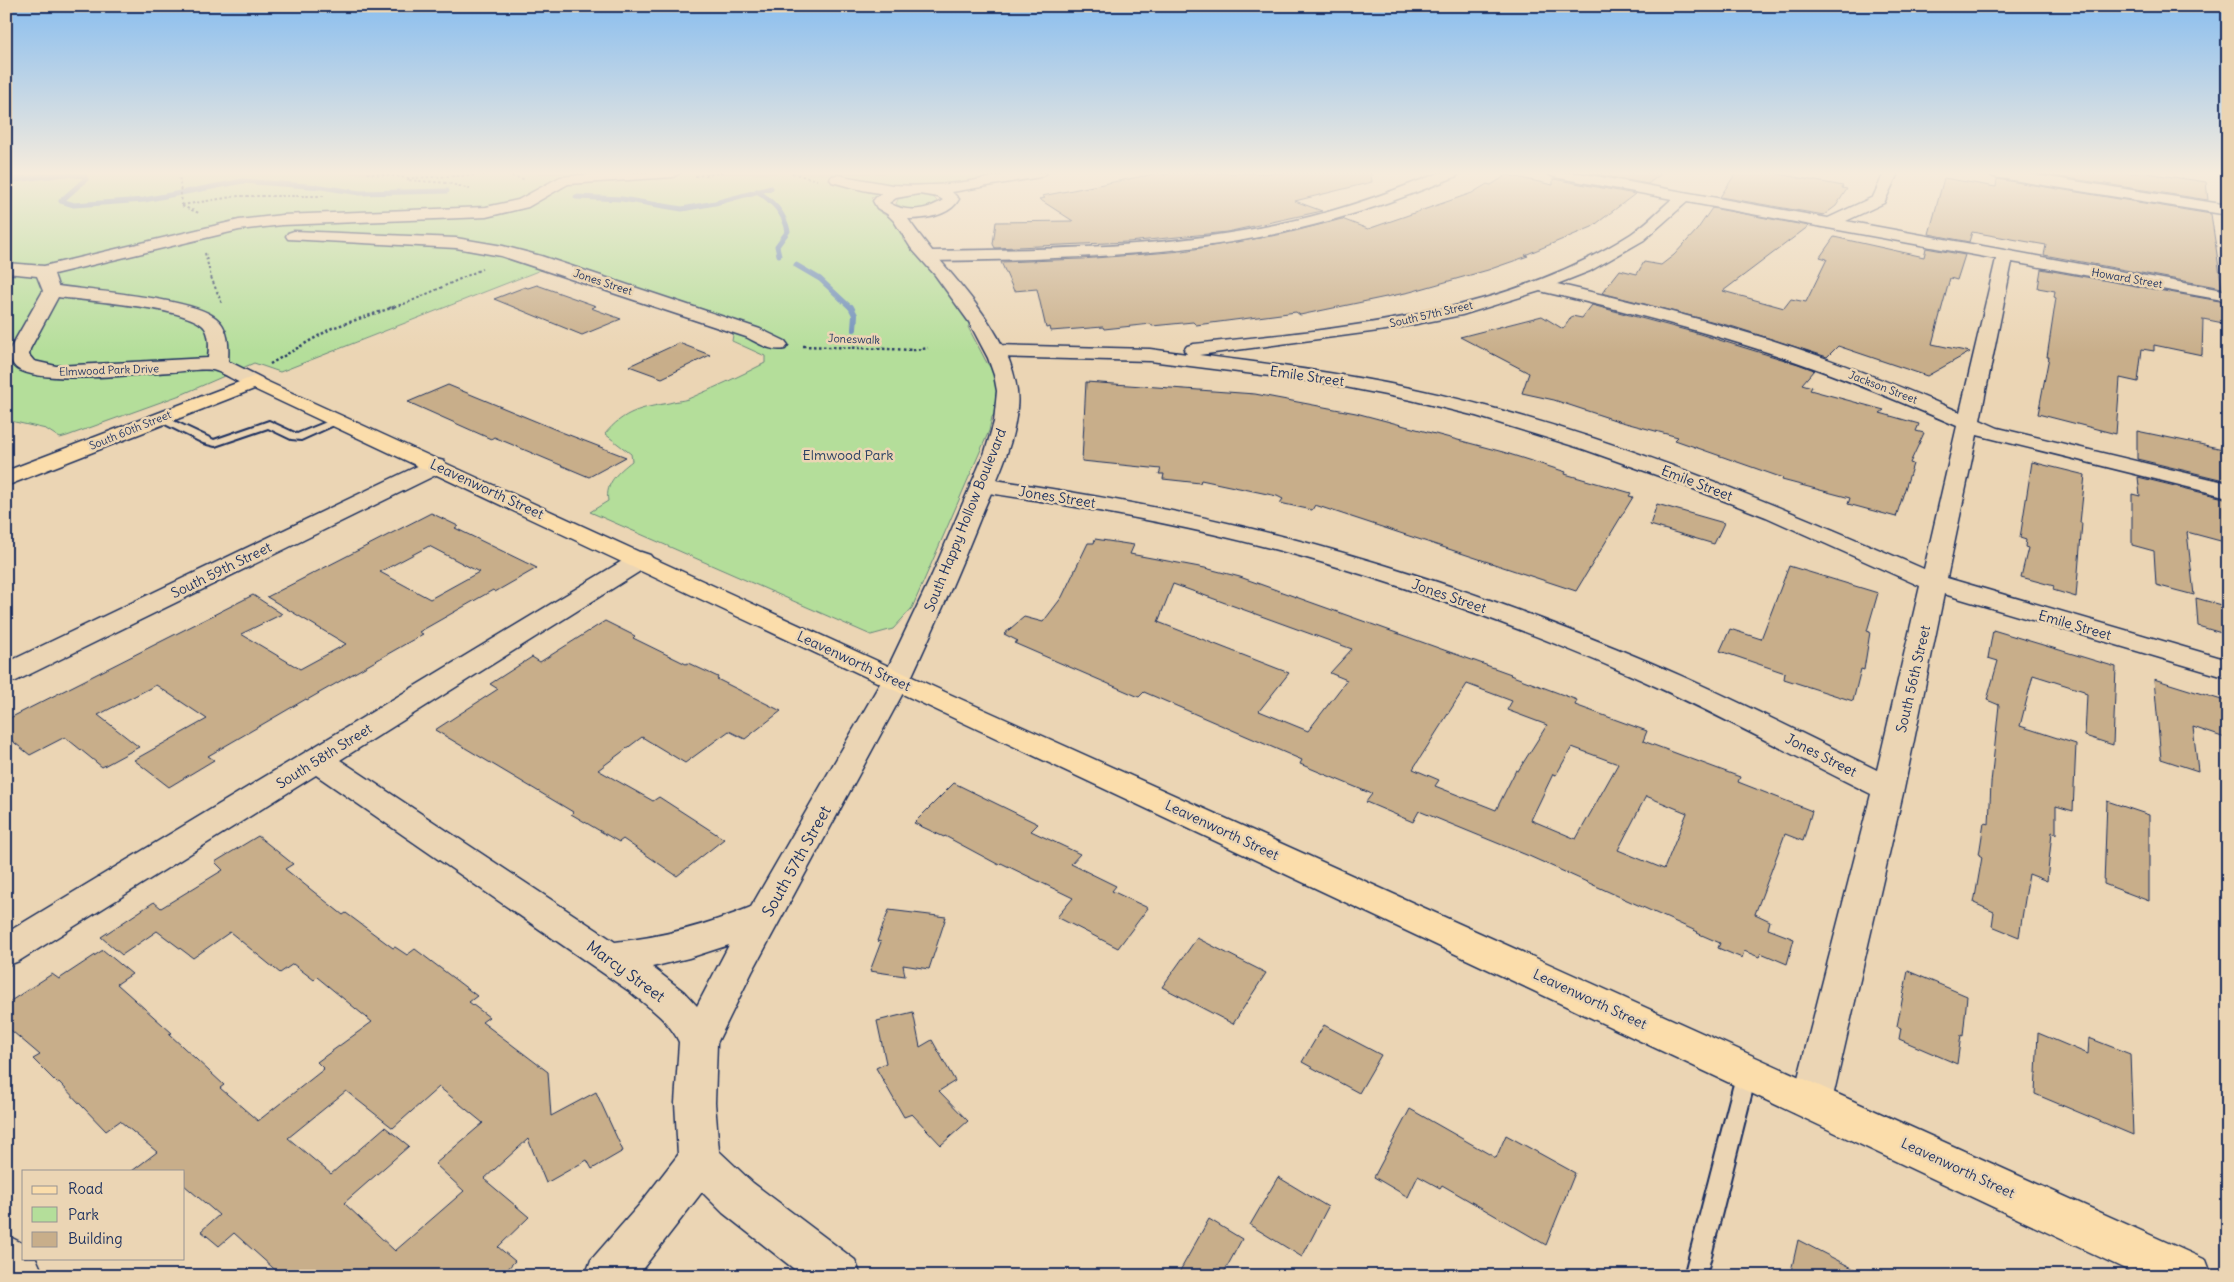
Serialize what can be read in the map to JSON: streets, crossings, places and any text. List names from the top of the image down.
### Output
{
  "streets": {
    "main road": ["South 60th Street", "Leavenworth Street"],
    "street": [
      "Howard Street",
      "Jones Street",
      "South 57th Street",
      "Elmwood Park Drive",
      "Emile Street",
      "Jackson Street",
      "South Happy Hollow Boulevard",
      "South 59th Street",
      "South 56th Street",
      "South 58th Street",
      "Marcy Street"
    ],
    "path": ["Joneswalk"]
  },
  "crossings": [
    ["Howard Street", "South 56th Street"],
    ["Jones Street", "Joneswalk"],
    ["Jones Street", "South Happy Hollow Boulevard"],
    ["Jones Street", "South 56th Street"],
    ["South 57th Street", "Emile Street"],
    ["South 57th Street", "Jackson Street"],
    ["South 57th Street", "Leavenworth Street"],
    ["South 57th Street", "South Happy Hollow Boulevard"],
    ["South 57th Street", "Marcy Street"],
    ["Elmwood Park Drive", "South 60th Street"],
    ["Elmwood Park Drive", "Leavenworth Street"],
    ["Emile Street", "South 56th Street"],
    ["Jackson Street", "South 56th Street"],
    ["South 60th Street", "Leavenworth Street"],
    ["Leavenworth Street", "South Happy Hollow Boulevard"],
    ["Leavenworth Street", "South 59th Street"],
    ["Leavenworth Street", "South 56th Street"],
    ["Leavenworth Street", "South 58th Street"],
    ["South 58th Street", "Marcy Street"]
  ],
  "parks": ["Elmwood Park"],
  "legend": ["Road", "Park", "Building"]
}
